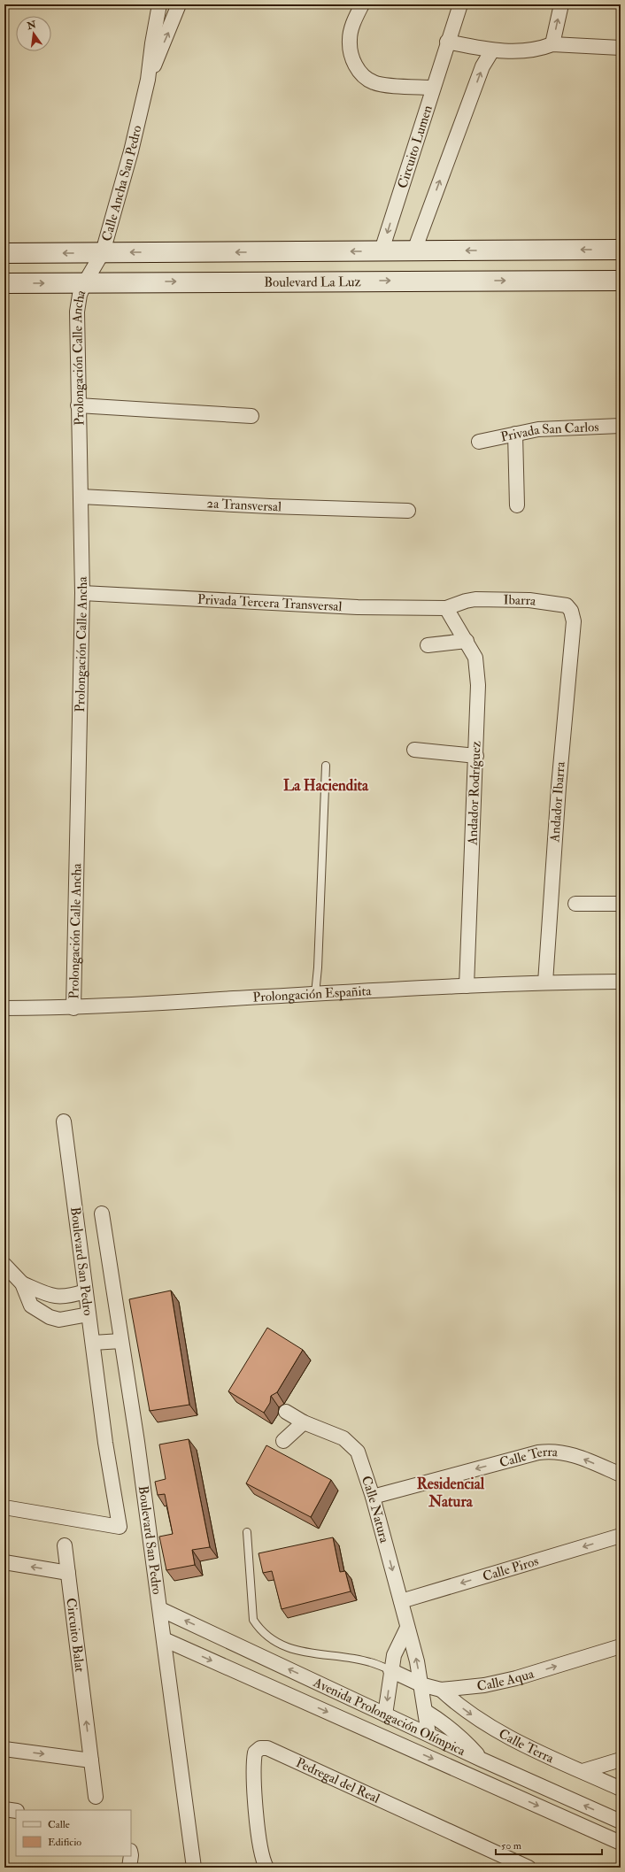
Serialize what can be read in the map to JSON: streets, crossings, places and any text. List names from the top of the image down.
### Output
{
  "streets": {
    "main road": ["Boulevard La Luz"],
    "street": [
      "Circuito Lumen",
      "Calle Ancha San Pedro",
      "Prolongación Calle Ancha",
      "Privada San Carlos",
      "2a Transversal",
      "Ibarra",
      "Privada Tercera Transversal",
      "Andador Rodríguez",
      "Andador Ibarra",
      "Prolongación Españita",
      "Boulevard San Pedro",
      "Calle Terra",
      "Calle Natura",
      "Calle Piros",
      "Circuito Balat",
      "Calle Aqua",
      "Avenida Prolongación Olímpica",
      "Pedregal del Real"
    ]
  },
  "crossings": [
    ["Calle Ancha San Pedro", "Boulevard La Luz"],
    ["Calle Ancha San Pedro", "Prolongación Calle Ancha"],
    ["Boulevard La Luz", "Prolongación Calle Ancha"],
    ["Prolongación Calle Ancha", "2a Transversal"],
    ["Prolongación Calle Ancha", "Privada Tercera Transversal"],
    ["Prolongación Calle Ancha", "Prolongación Españita"],
    ["Ibarra", "Privada Tercera Transversal"],
    ["Ibarra", "Andador Rodríguez"],
    ["Ibarra", "Andador Ibarra"],
    ["Privada Tercera Transversal", "Andador Rodríguez"],
    ["Andador Rodríguez", "Prolongación Españita"],
    ["Andador Ibarra", "Prolongación Españita"],
    ["Boulevard San Pedro", "Avenida Prolongación Olímpica"],
    ["Calle Terra", "Calle Natura"],
    ["Calle Terra", "Calle Aqua"],
    ["Calle Natura", "Calle Piros"],
    ["Calle Natura", "Calle Aqua"],
    ["Calle Natura", "Avenida Prolongación Olímpica"]
  ],
  "one_way": ["Calle Piros", "Circuito Balat", "Calle Aqua"],
  "districts": ["La Haciendita", "Residencial Natura"],
  "legend": ["Calle", "Edificio"],
  "scale_bar": "50 m",
  "north": "top"
}
